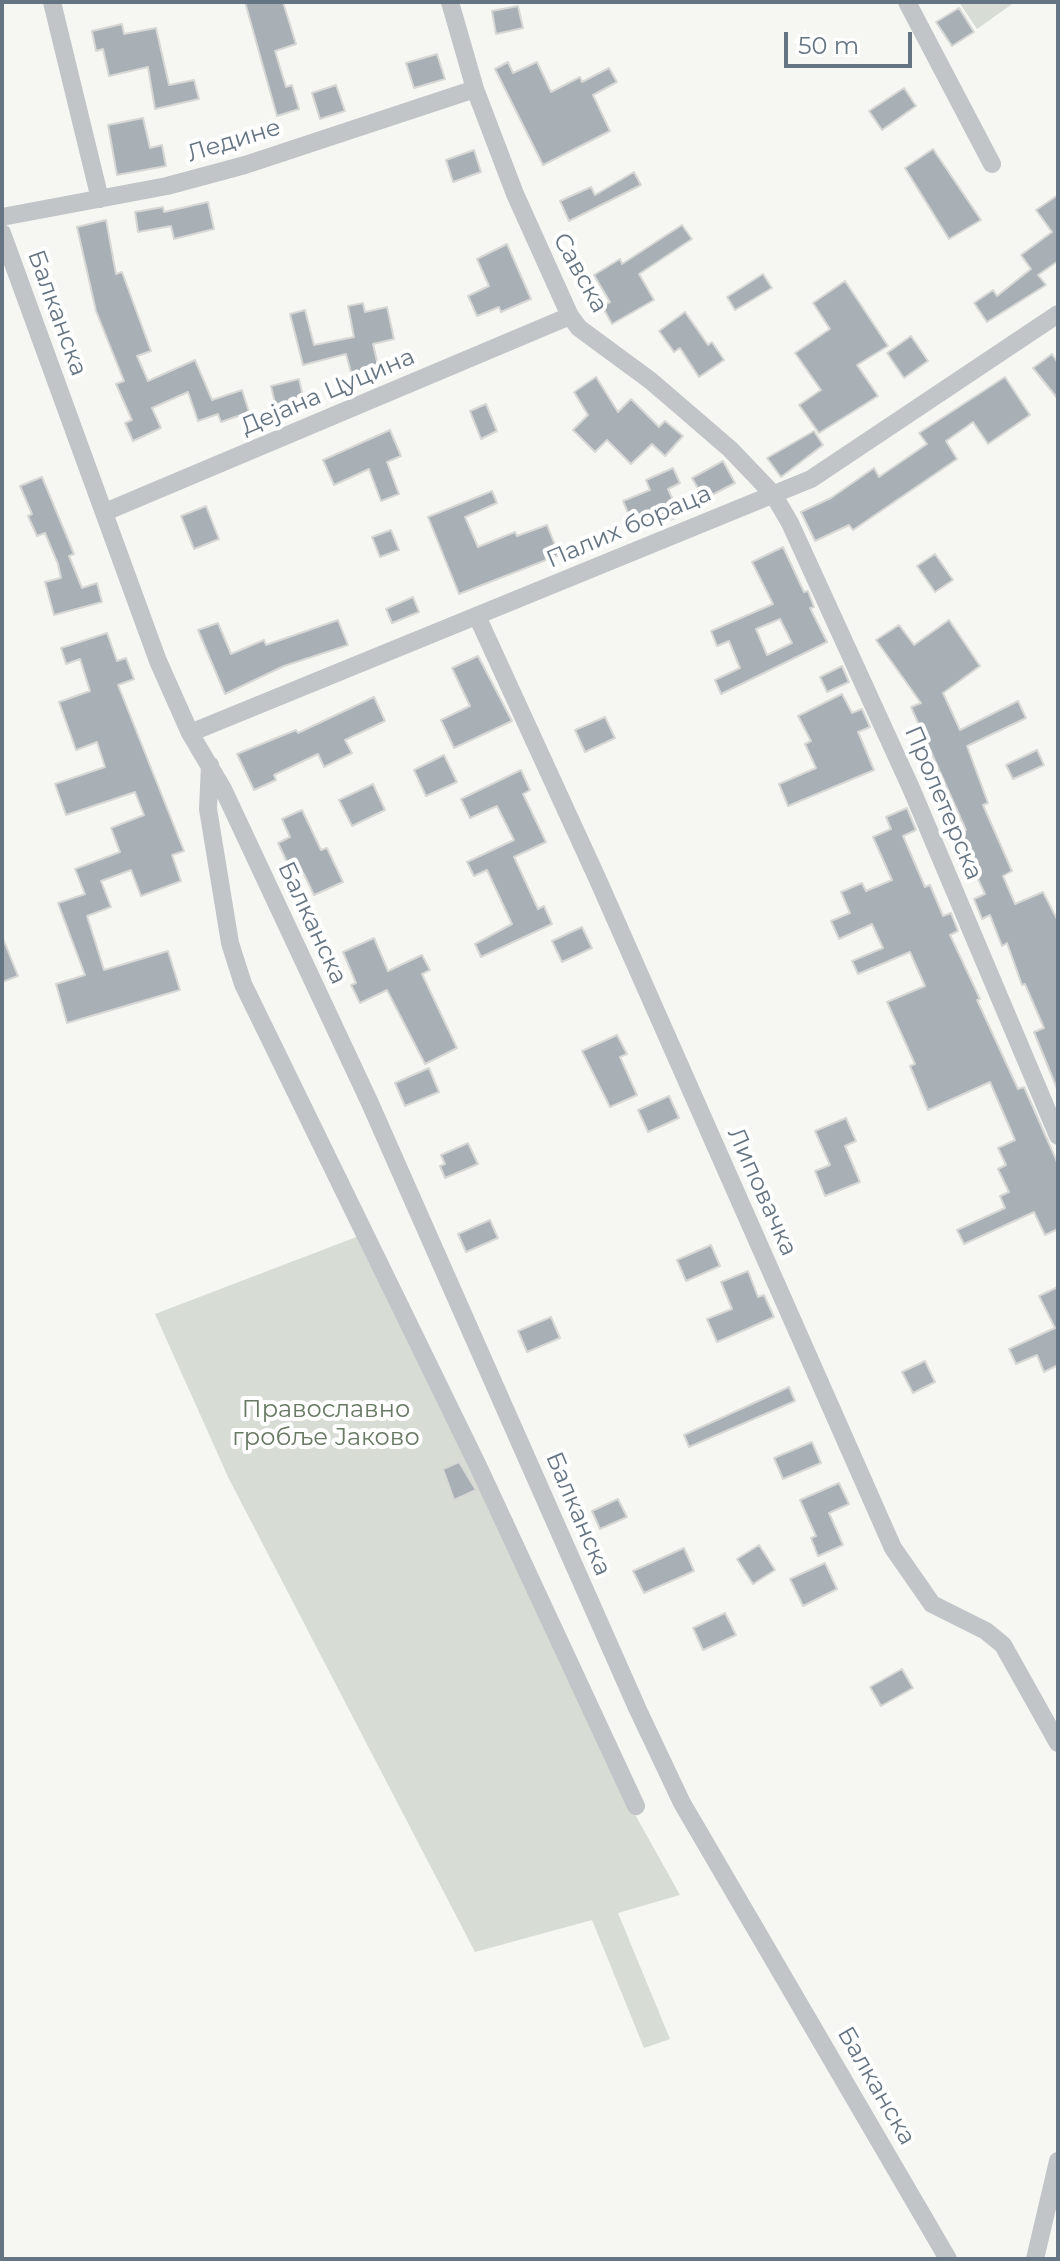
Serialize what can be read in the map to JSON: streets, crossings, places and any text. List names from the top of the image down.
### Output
{
  "streets": {
    "street": [
      "Ледине",
      "Савска",
      "Балканска",
      "Дејана Цуцина",
      "Палих бораца",
      "Пролетерска",
      "Липовачка"
    ]
  },
  "crossings": [
    ["Ледине", "Савска"],
    ["Савска", "Дејана Цуцина"],
    ["Савска", "Палих бораца"],
    ["Савска", "Пролетерска"],
    ["Балканска", "Дејана Цуцина"],
    ["Балканска", "Палих бораца"],
    ["Палих бораца", "Пролетерска"],
    ["Палих бораца", "Липовачка"]
  ],
  "parks": ["Православно гробље Јаково"],
  "scale_bar": "50 m"
}
